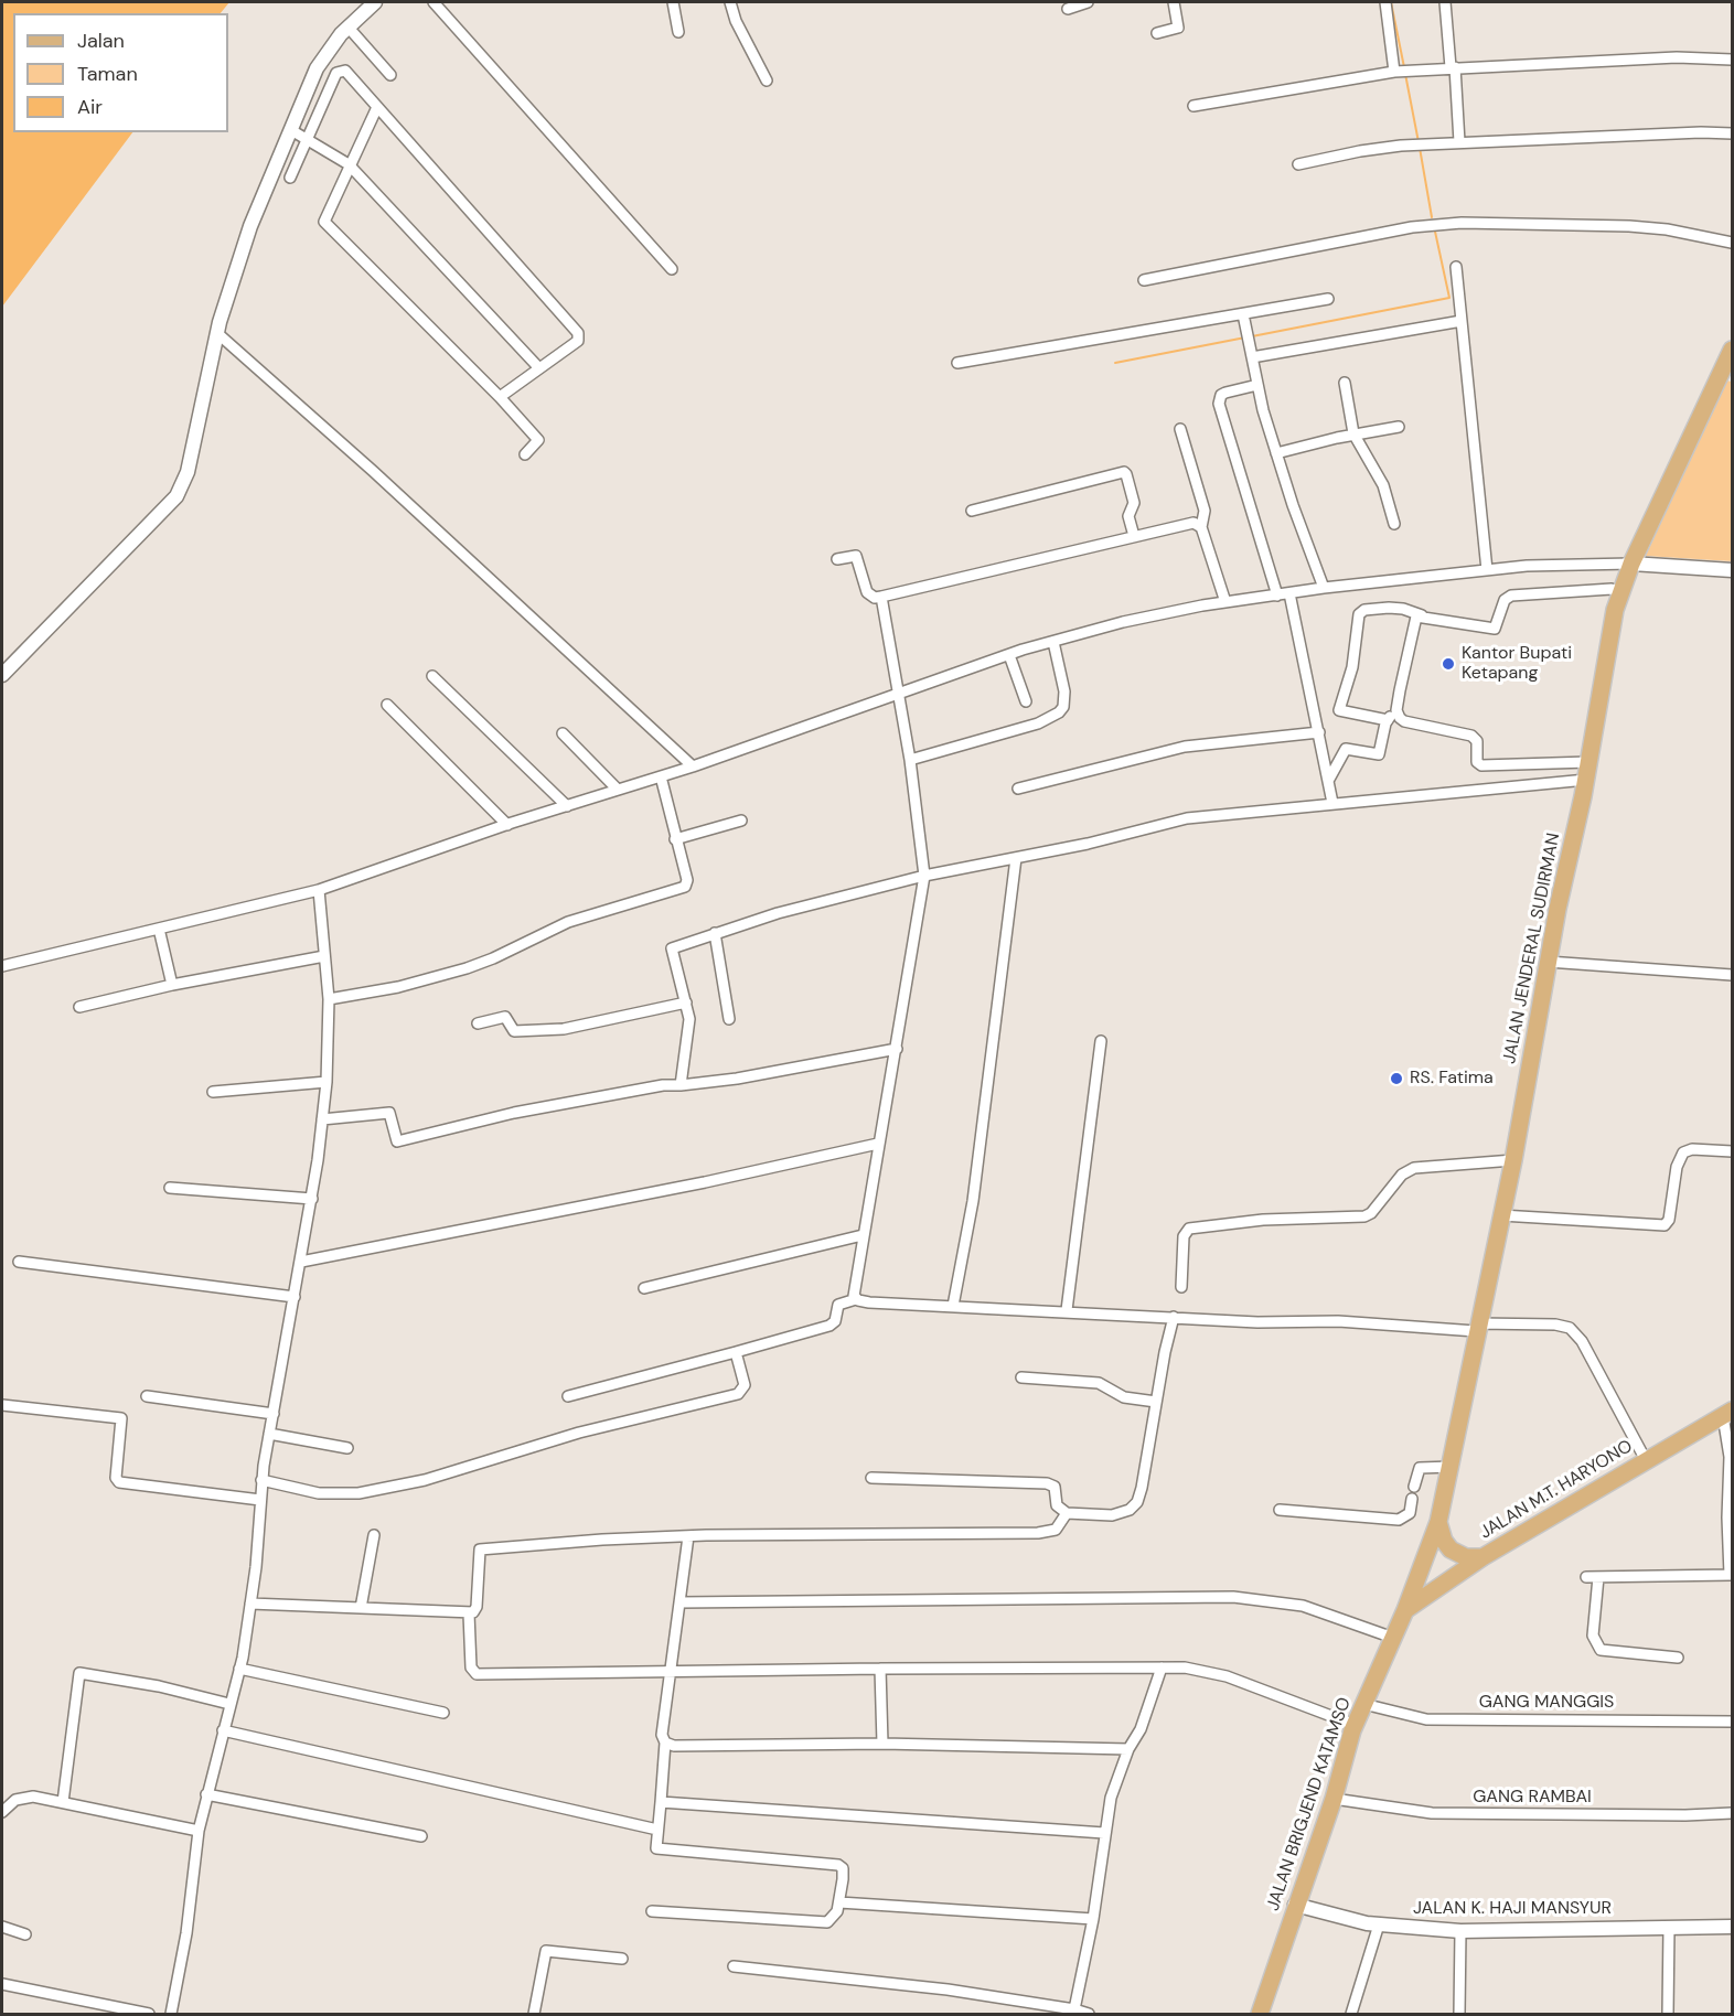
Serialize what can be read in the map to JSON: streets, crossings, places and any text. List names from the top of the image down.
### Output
{
  "streets": {
    "main road": ["JALAN JENDERAL SUDIRMAN", "JALAN M.T. HARYONO", "JALAN BRIGJEND KATAMSO"],
    "street": ["GANG MANGGIS", "GANG RAMBAI", "JALAN K. HAJI MANSYUR"]
  },
  "crossings": [
    ["JALAN JENDERAL SUDIRMAN", "JALAN M.T. HARYONO"],
    ["JALAN JENDERAL SUDIRMAN", "JALAN BRIGJEND KATAMSO"],
    ["JALAN M.T. HARYONO", "JALAN BRIGJEND KATAMSO"],
    ["GANG MANGGIS", "JALAN BRIGJEND KATAMSO"],
    ["GANG RAMBAI", "JALAN BRIGJEND KATAMSO"],
    ["JALAN BRIGJEND KATAMSO", "JALAN K. HAJI MANSYUR"]
  ],
  "places": ["Kantor Bupati Ketapang", "RS. Fatima"],
  "legend": ["Jalan", "Taman", "Air"]
}
